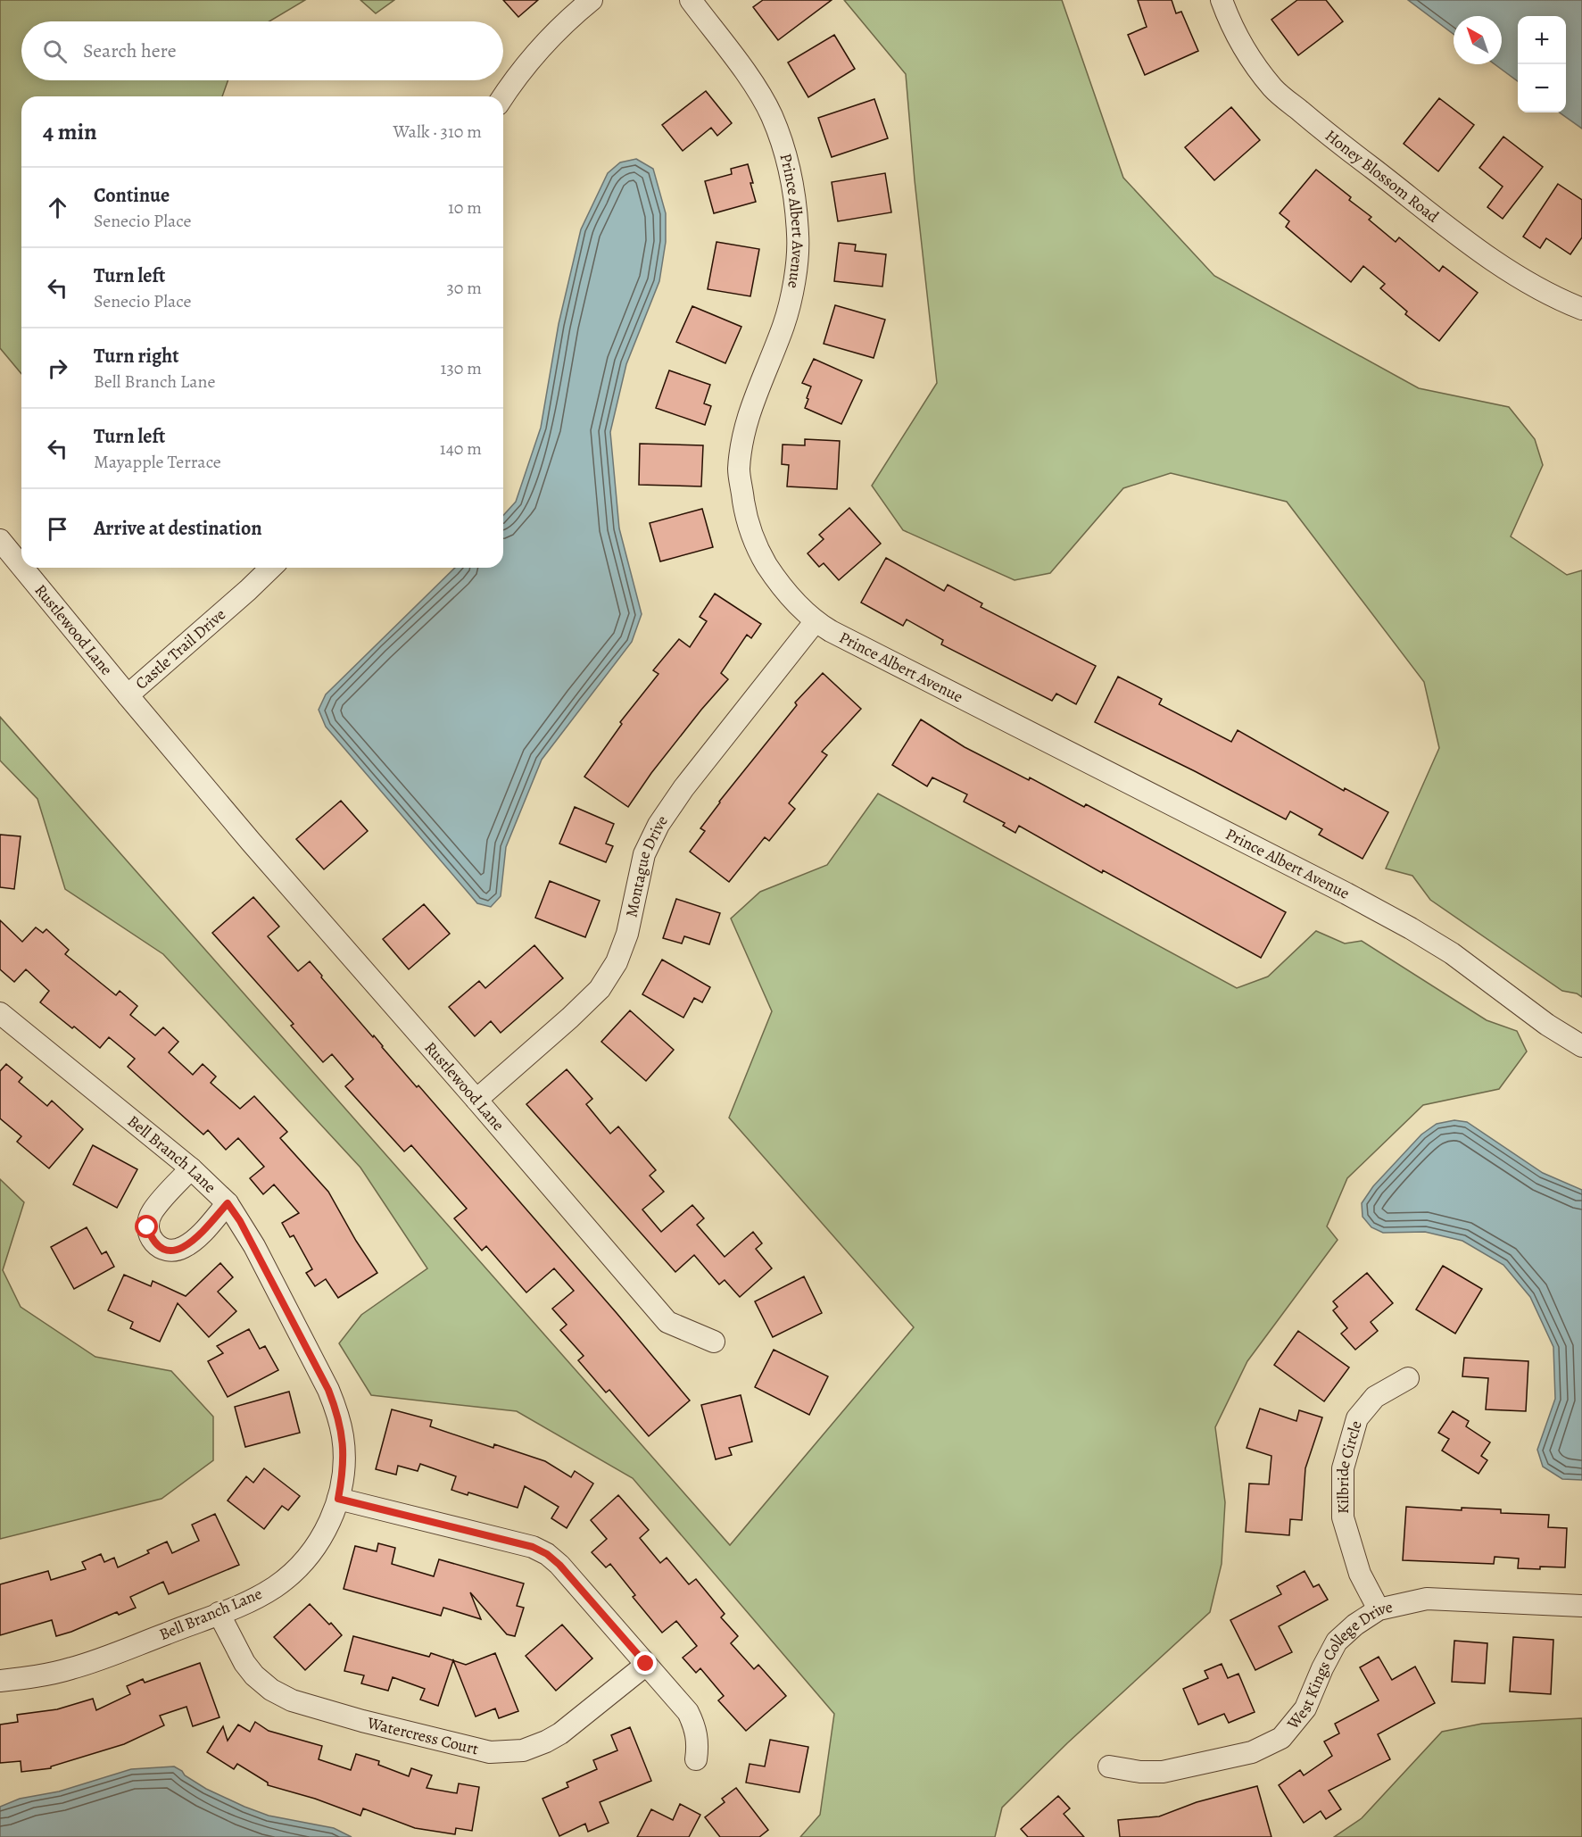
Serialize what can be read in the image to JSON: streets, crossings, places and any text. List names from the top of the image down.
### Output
{
  "streets": {
    "street": [
      "Honey Blossom Road",
      "Prince Albert Avenue",
      "Rustlewood Lane",
      "Castle Trail Drive",
      "Montague Drive",
      "Bell Branch Lane",
      "Kilbride Circle",
      "West Kings College Drive",
      "Watercress Court"
    ]
  },
  "crossings": [
    ["Prince Albert Avenue", "Montague Drive"],
    ["Rustlewood Lane", "Castle Trail Drive"],
    ["Rustlewood Lane", "Montague Drive"],
    ["Bell Branch Lane", "Watercress Court"],
    ["Kilbride Circle", "West Kings College Drive"]
  ],
  "north": "top left",
  "page": {
    "map_buttons": ["+", "−"],
    "search": "Search here",
    "heading": ["4 min", "Walk · 310 m"],
    "list": [
      ["Continue", "Senecio Place", "10 m"],
      ["Turn left", "Senecio Place", "30 m"],
      ["Turn right", "Bell Branch Lane", "130 m"],
      ["Turn left", "Mayapple Terrace", "140 m"],
      "Arrive at destination"
    ]
  }
}
